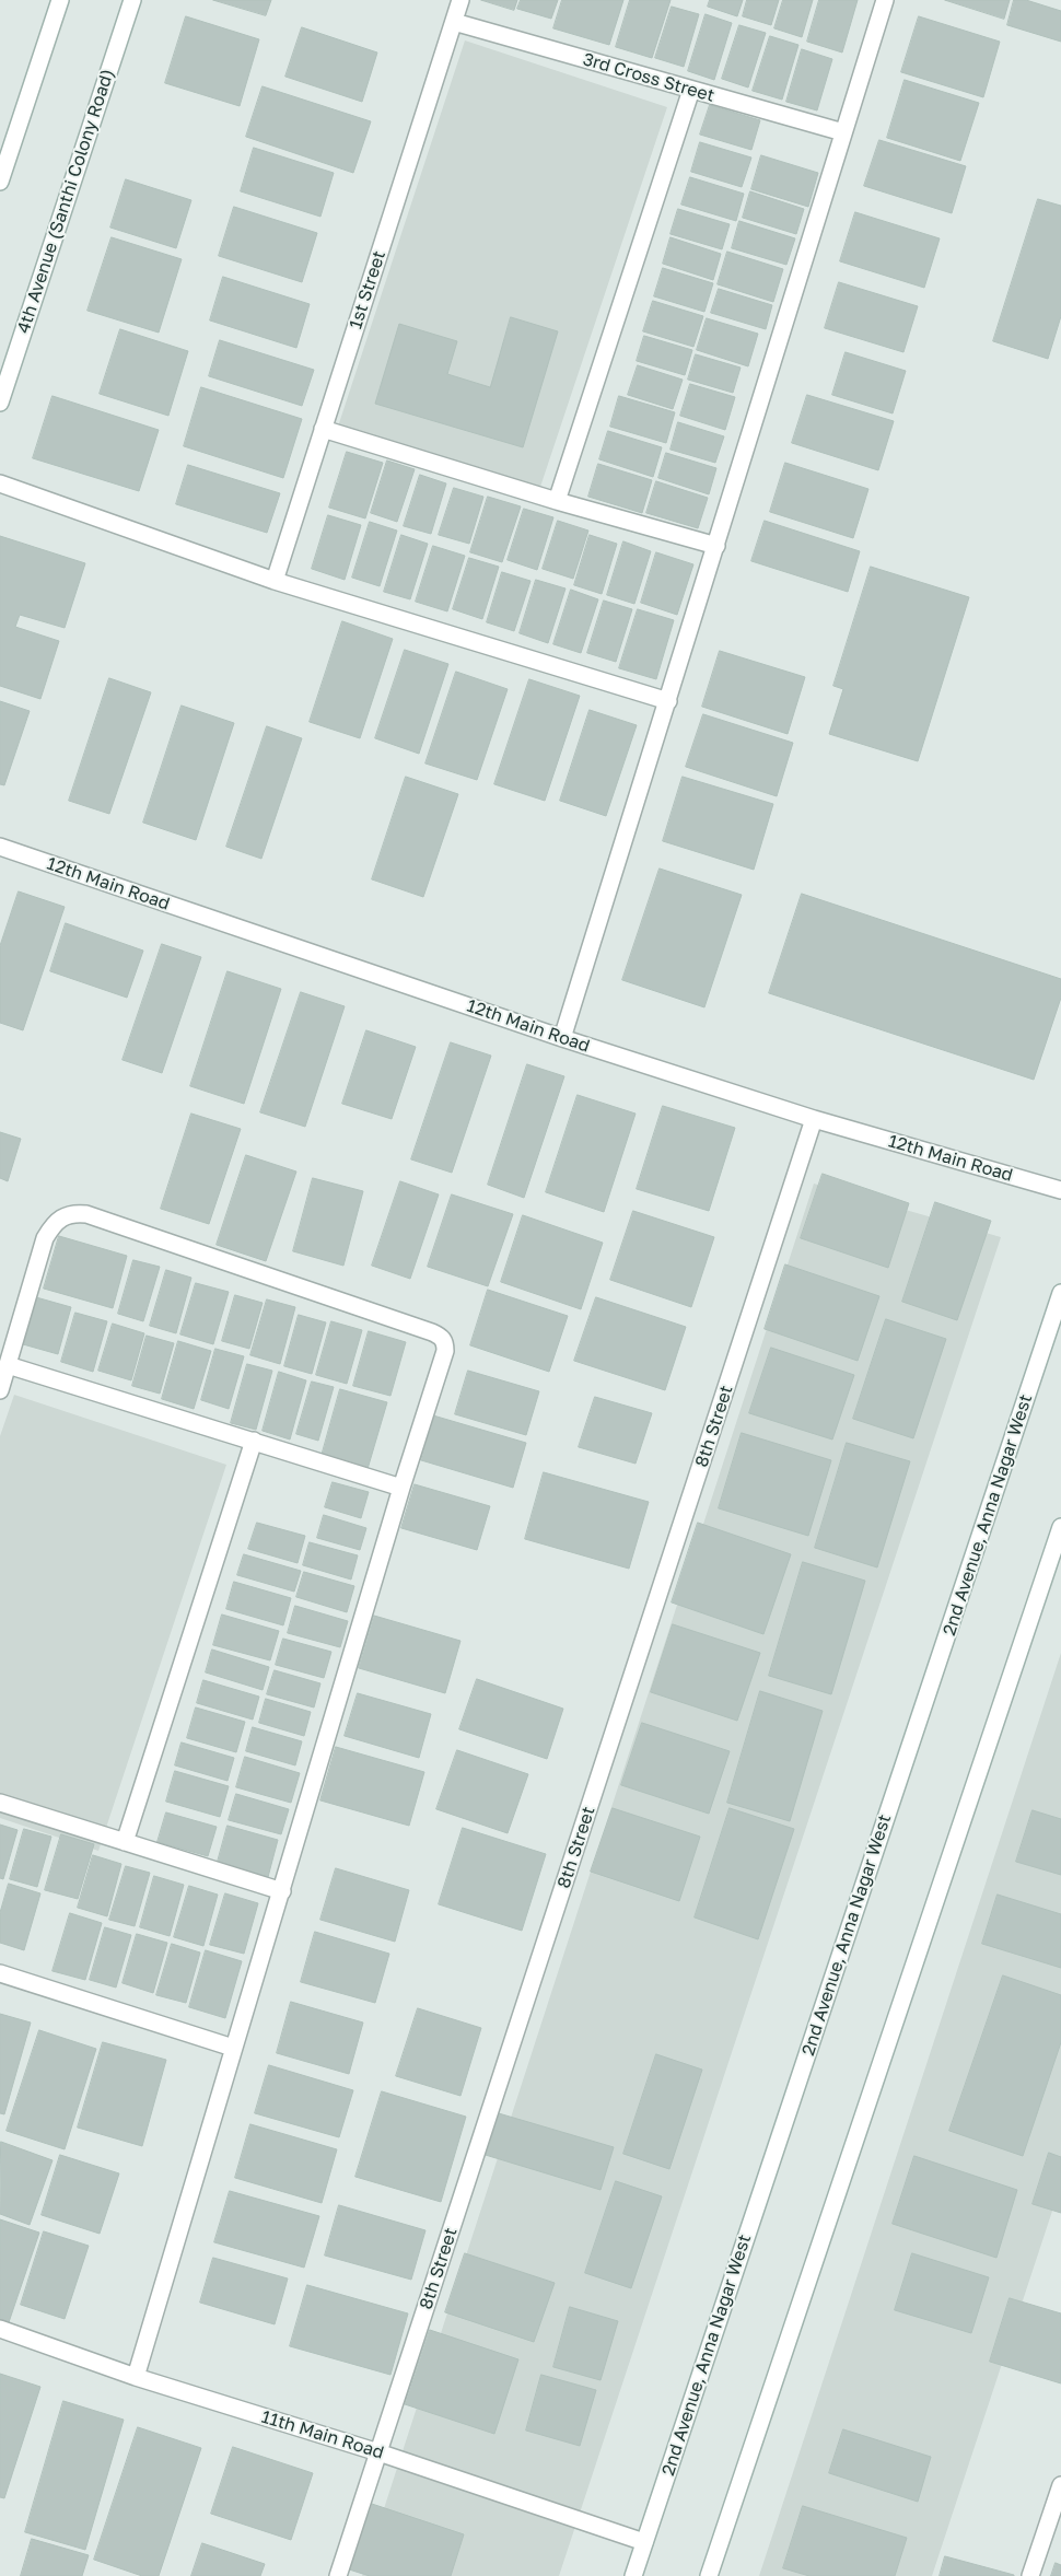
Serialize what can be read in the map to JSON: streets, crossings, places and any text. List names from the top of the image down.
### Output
{
  "streets": {
    "street": [
      "3rd Cross Street",
      "4th Avenue (Santhi Colony Road)",
      "1st Street",
      "12th Main Road",
      "8th Street",
      "2nd Avenue, Anna Nagar West",
      "11th Main Road"
    ]
  },
  "crossings": [
    ["3rd Cross Street", "1st Street"],
    ["12th Main Road", "8th Street"],
    ["8th Street", "11th Main Road"],
    ["2nd Avenue, Anna Nagar West", "11th Main Road"]
  ]
}
